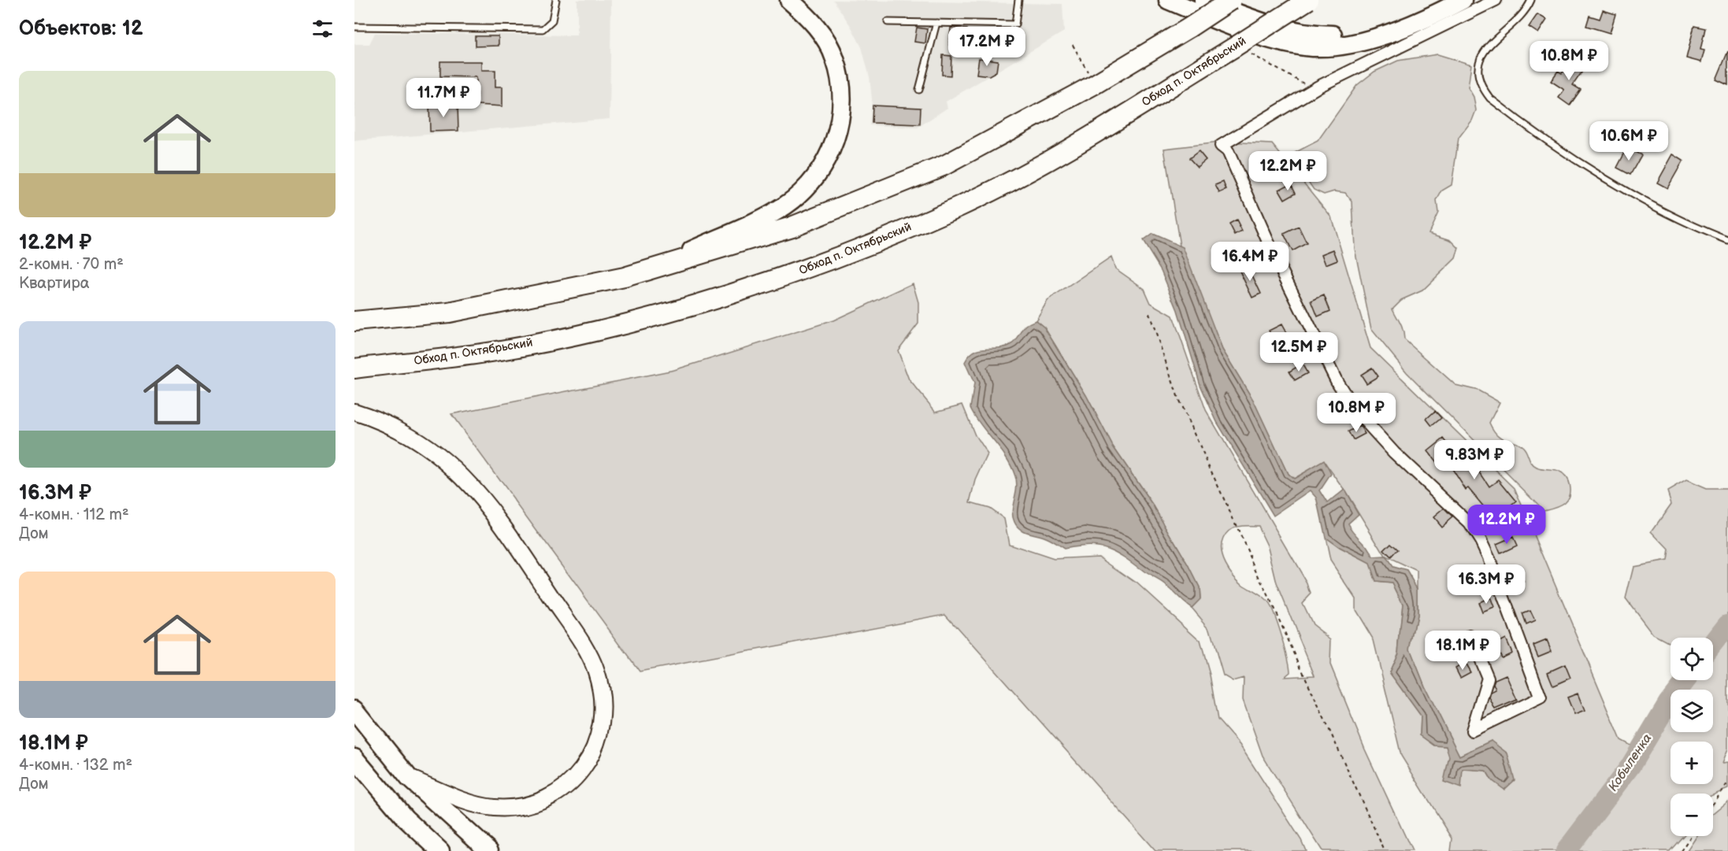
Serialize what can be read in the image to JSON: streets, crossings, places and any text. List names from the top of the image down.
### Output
{
  "streets": {
    "highway": ["Обход п. Октябрьский"]
  },
  "water": ["Кобыленка"],
  "page": {
    "heading": "Объектов: 12",
    "price": [
      "17.2M ₽",
      "10.8M ₽",
      "11.7M ₽",
      "10.6M ₽",
      "12.2M ₽",
      "16.4M ₽",
      "12.5M ₽",
      "10.8M ₽",
      "9.83M ₽",
      "12.2M ₽",
      "16.3M ₽",
      "18.1M ₽"
    ],
    "list": [
      {
        "name": "12.2M ₽",
        "note": "2-комн. · 70 m² · Квартира"
      },
      {
        "name": "16.3M ₽",
        "note": "4-комн. · 112 m² · Дом"
      },
      {
        "name": "18.1M ₽",
        "note": "4-комн. · 132 m² · Дом"
      }
    ],
    "map_buttons": ["+", "−"]
  }
}
